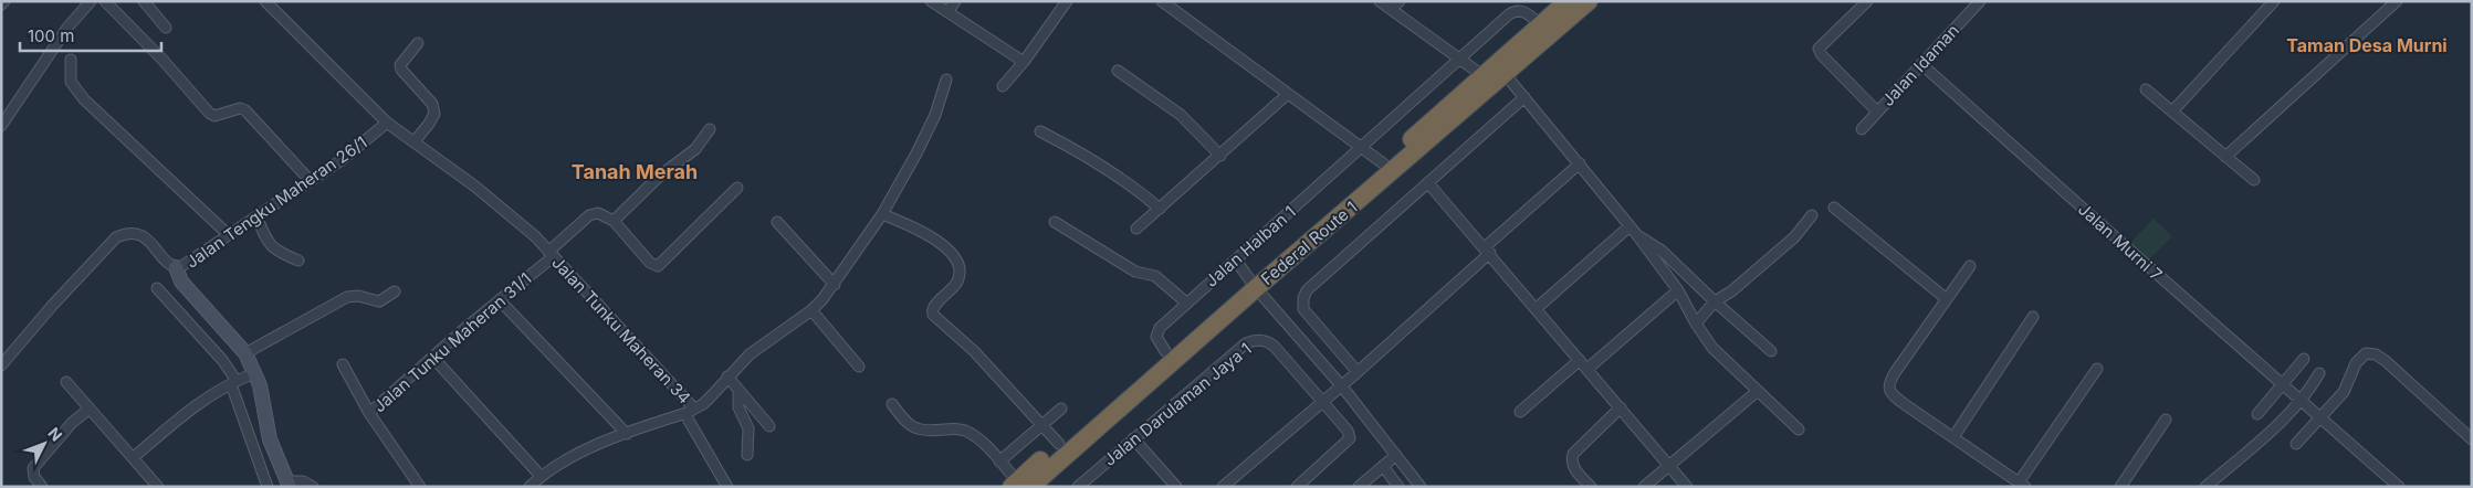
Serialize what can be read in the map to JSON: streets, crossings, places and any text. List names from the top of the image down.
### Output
{
  "streets": {
    "highway": ["Federal Route 1"],
    "street": [
      "Jalan Idaman",
      "Jalan Tengku Maheran 26/1",
      "Jalan Murni 7",
      "Jalan Halban 1",
      "Jalan Tunku Maheran 34",
      "Jalan Tunku Maheran 31/1",
      "Jalan Darulaman Jaya 1"
    ]
  },
  "crossings": [
    ["Jalan Idaman", "Jalan Murni 7"],
    ["Jalan Tengku Maheran 26/1", "Jalan Tunku Maheran 34"],
    ["Federal Route 1", "Jalan Halban 1"],
    ["Jalan Tunku Maheran 34", "Jalan Tunku Maheran 31/1"]
  ],
  "districts": ["Taman Desa Murni", "Tanah Merah"],
  "scale_bar": "100 m",
  "north": "top right"
}
